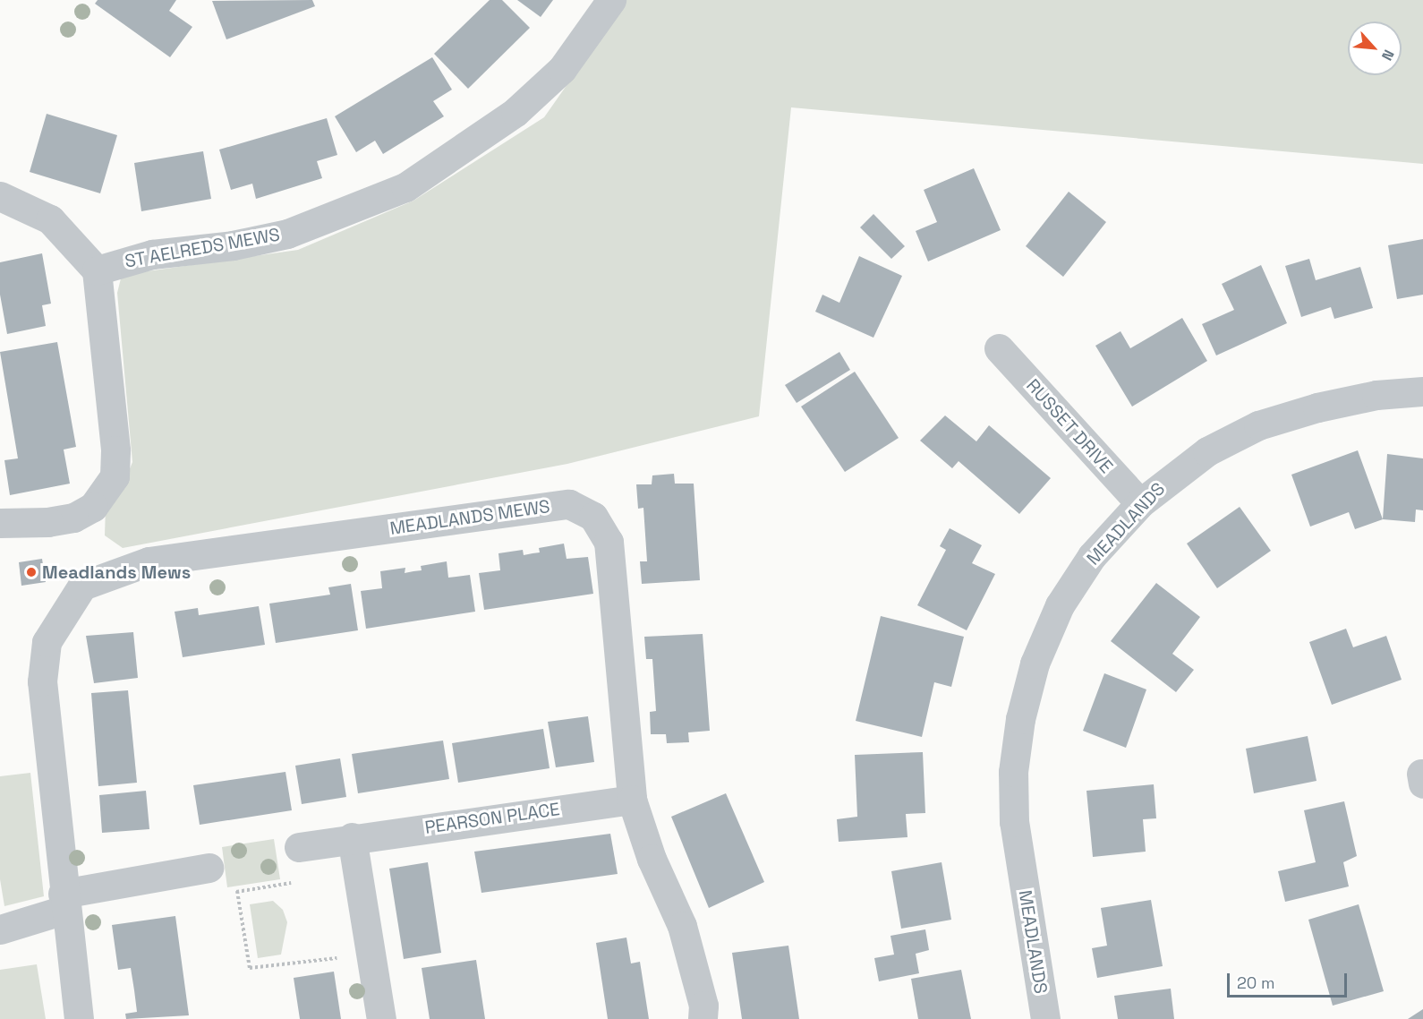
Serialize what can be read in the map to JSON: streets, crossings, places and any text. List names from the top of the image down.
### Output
{
  "streets": {
    "street": [
      "ST AELREDS MEWS",
      "RUSSET DRIVE",
      "MEADLANDS MEWS",
      "MEADLANDS",
      "PEARSON PLACE"
    ]
  },
  "crossings": [
    ["RUSSET DRIVE", "MEADLANDS"],
    ["MEADLANDS MEWS", "PEARSON PLACE"]
  ],
  "places": ["Meadlands Mews"],
  "scale_bar": "20 m",
  "north": "bottom right"
}
